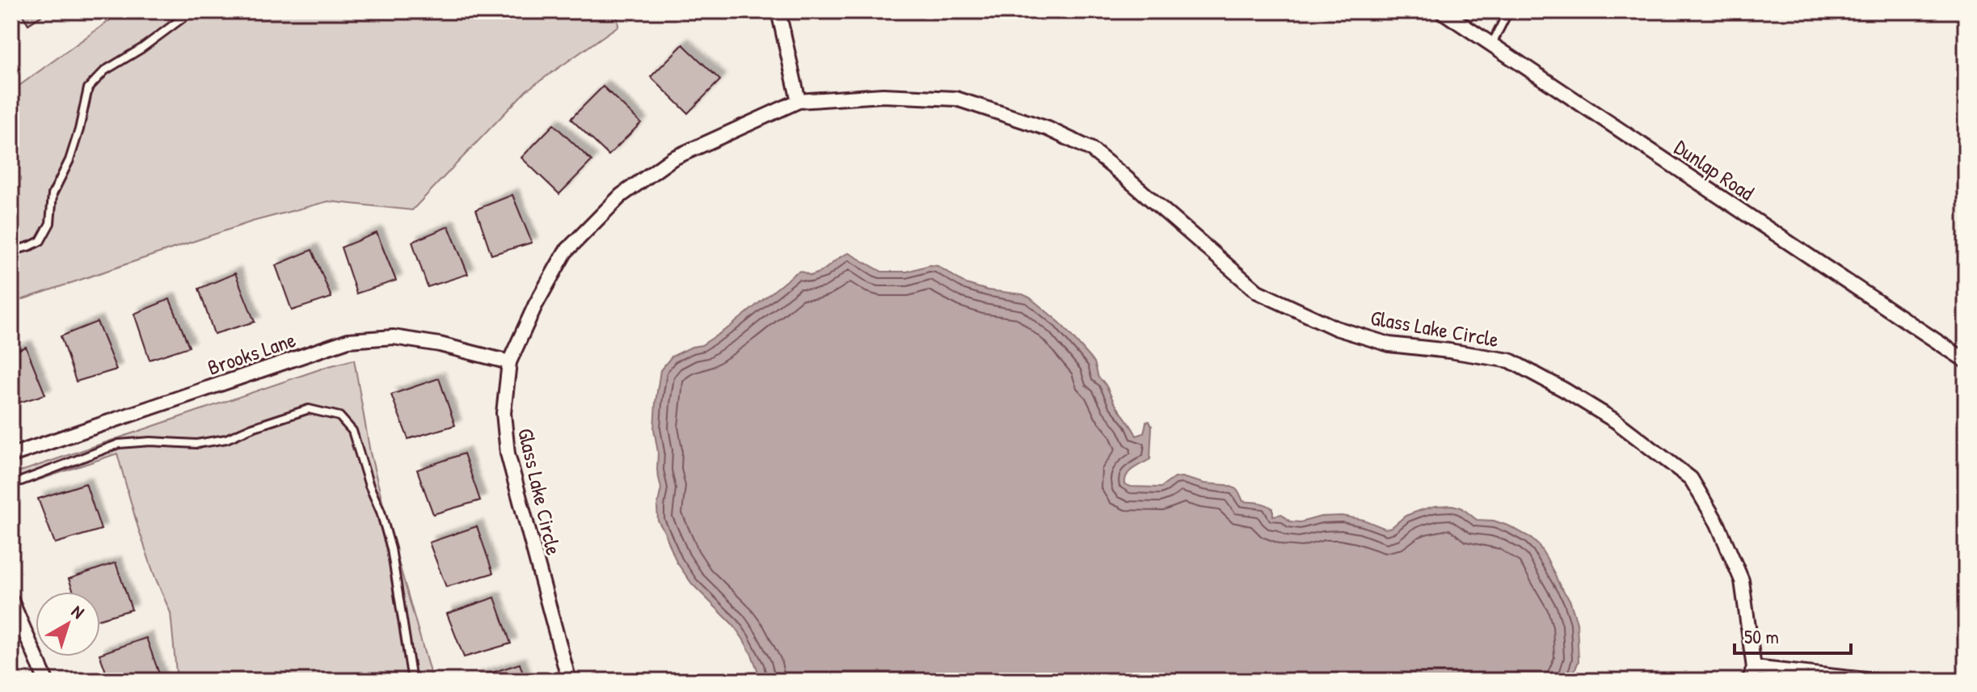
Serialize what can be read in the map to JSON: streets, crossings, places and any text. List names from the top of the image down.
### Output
{
  "streets": {
    "street": ["Dunlap Road", "Glass Lake Circle", "Brooks Lane"]
  },
  "crossings": [
    ["Glass Lake Circle", "Brooks Lane"]
  ],
  "scale_bar": "50 m",
  "north": "top right"
}
